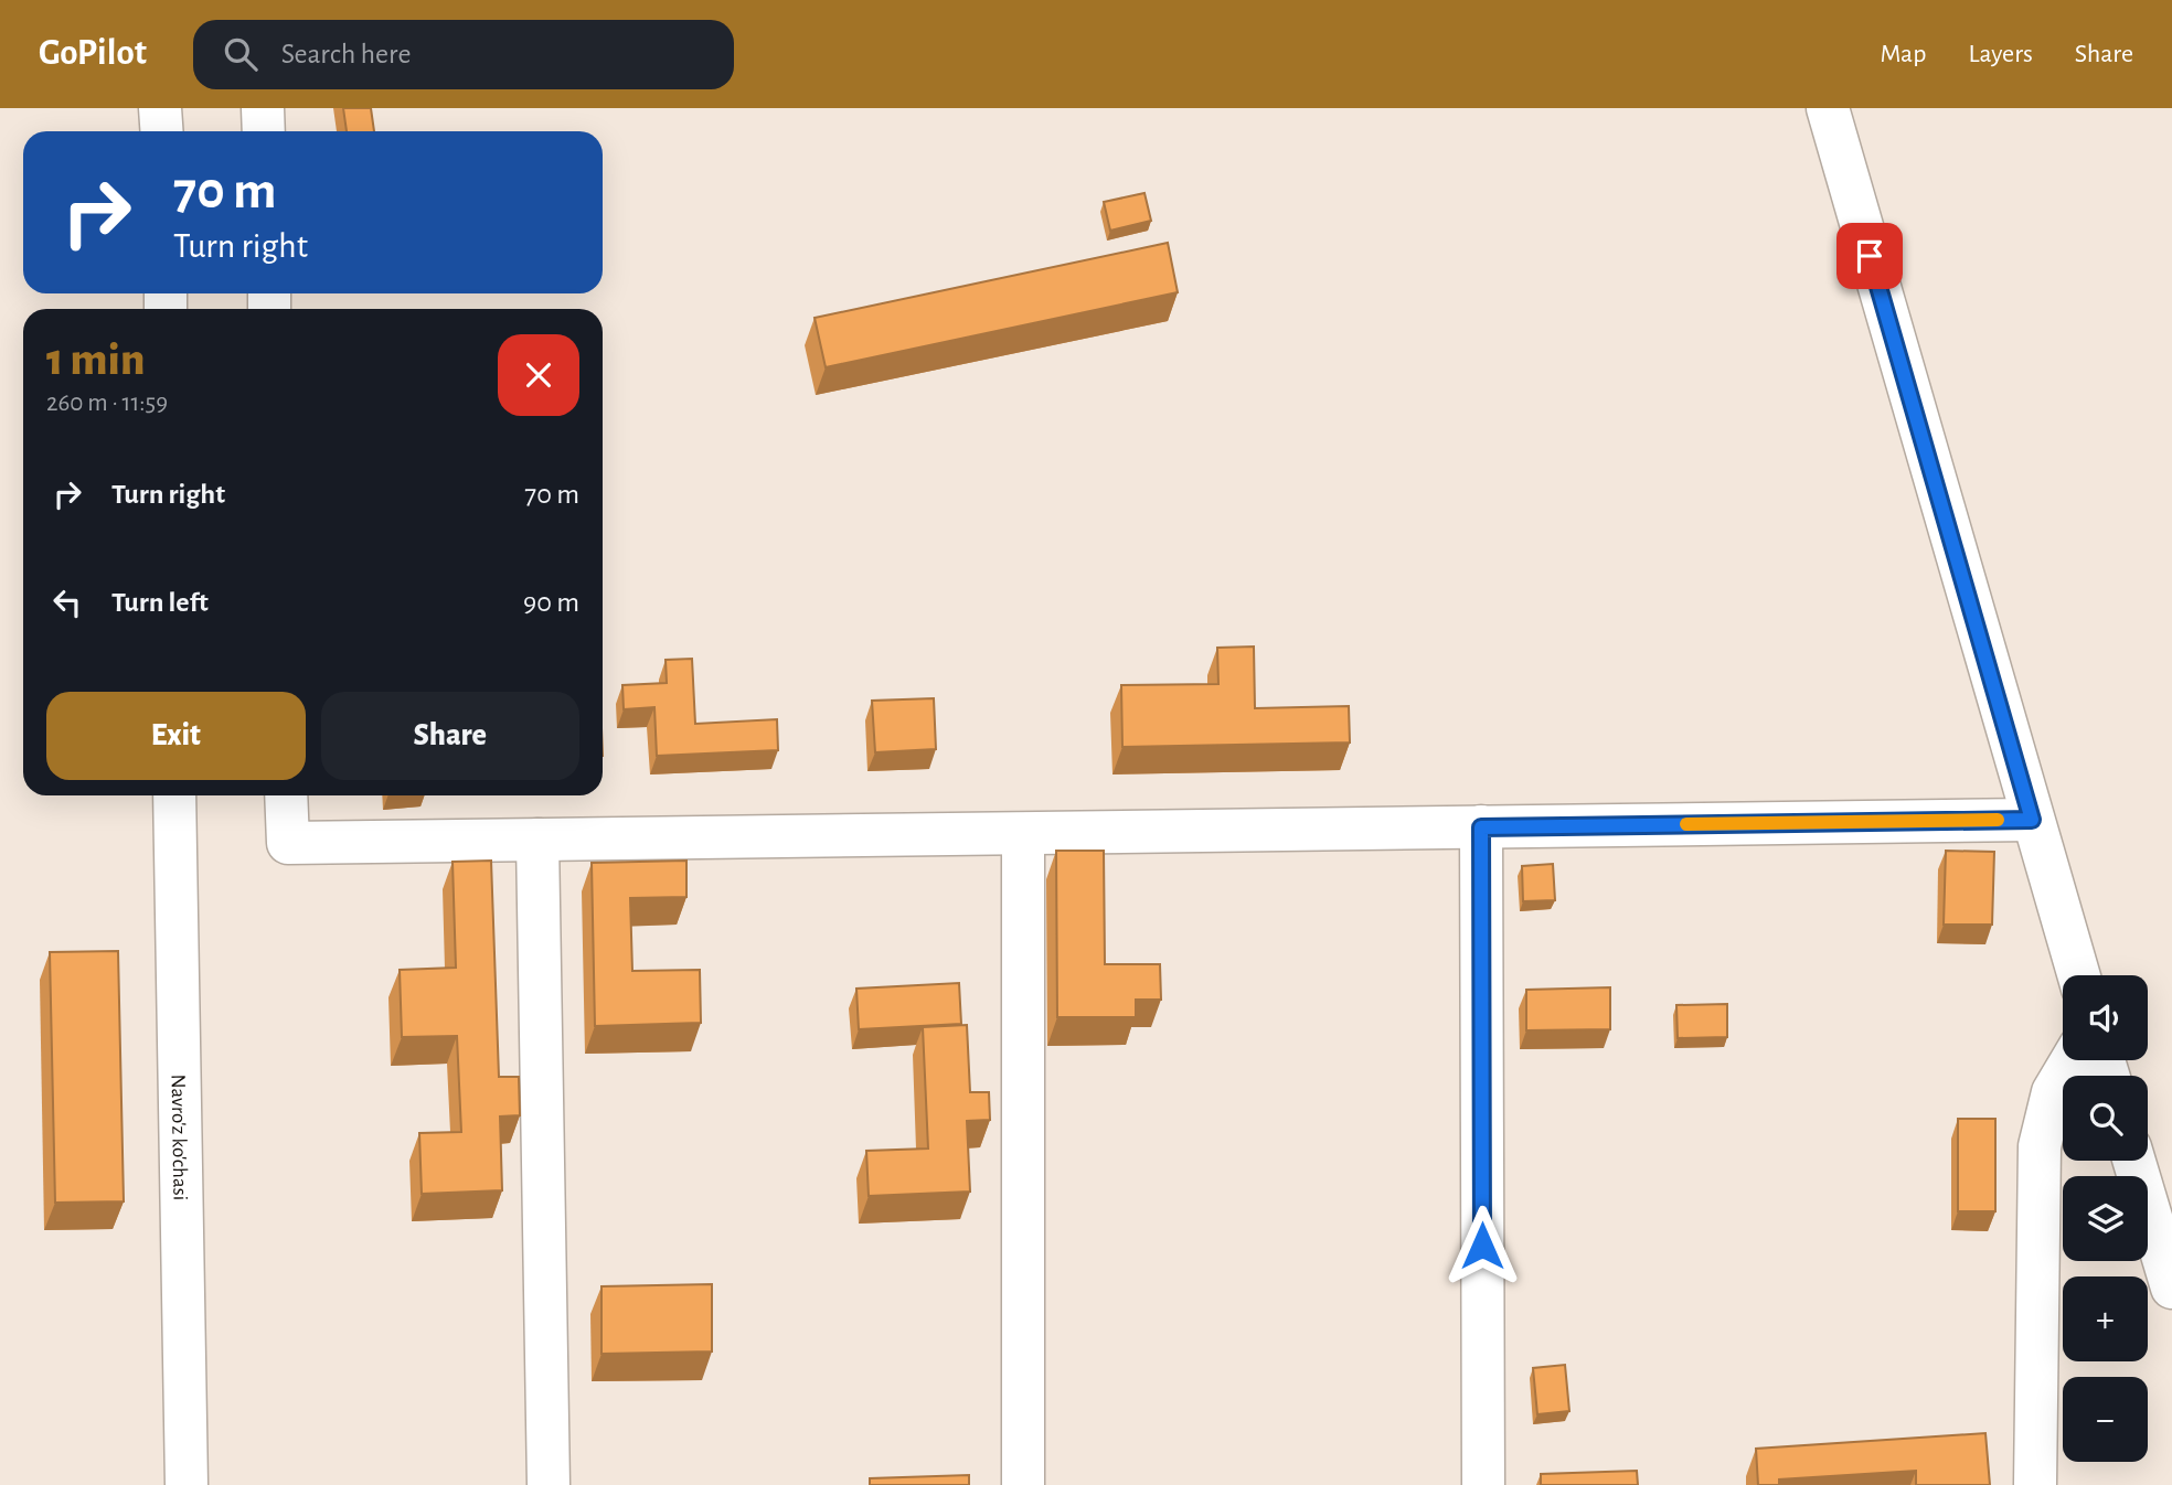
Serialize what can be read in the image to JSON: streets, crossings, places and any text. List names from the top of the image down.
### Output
{
  "streets": {
    "street": ["Navro'z ko'chasi"]
  },
  "page": {
    "header": "GoPilot",
    "search": "Search here",
    "nav": ["Map", "Layers", "Share"],
    "turn": ["70 m", "Turn right"],
    "heading": ["1 min", "260 m · 11:59"],
    "list": [
      {
        "name": "Turn right",
        "value": "70 m"
      },
      {
        "name": "Turn left",
        "value": "90 m"
      }
    ],
    "buttons": ["Exit", "Share"],
    "map_buttons": ["+", "−"]
  }
}
